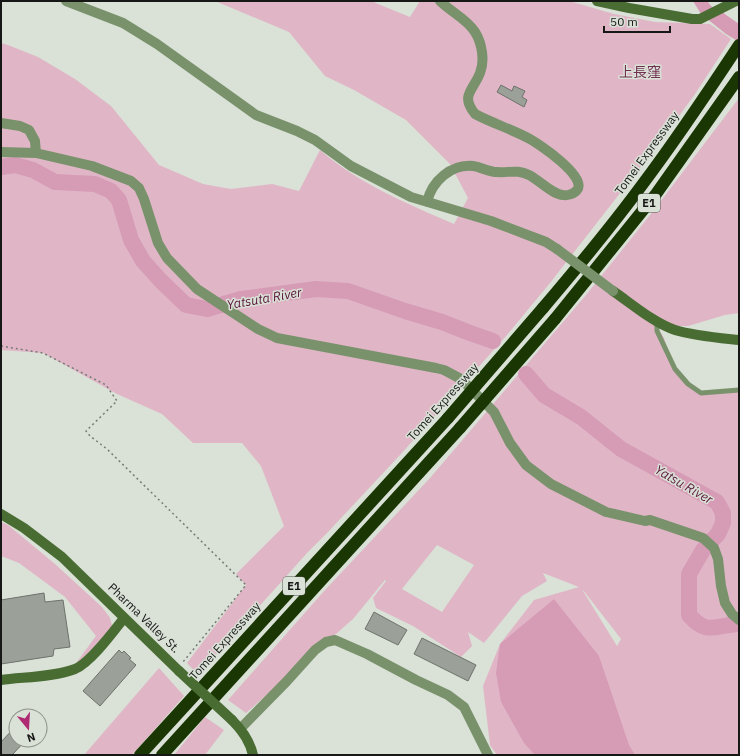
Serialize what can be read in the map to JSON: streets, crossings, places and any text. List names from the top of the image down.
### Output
{
  "streets": {
    "highway": ["Tomei Expressway", "E1"],
    "street": ["Pharma Valley St."]
  },
  "districts": ["上長窪"],
  "water": ["Yatsuta River", "Yatsu River"],
  "scale_bar": "50 m",
  "north": "bottom"
}
